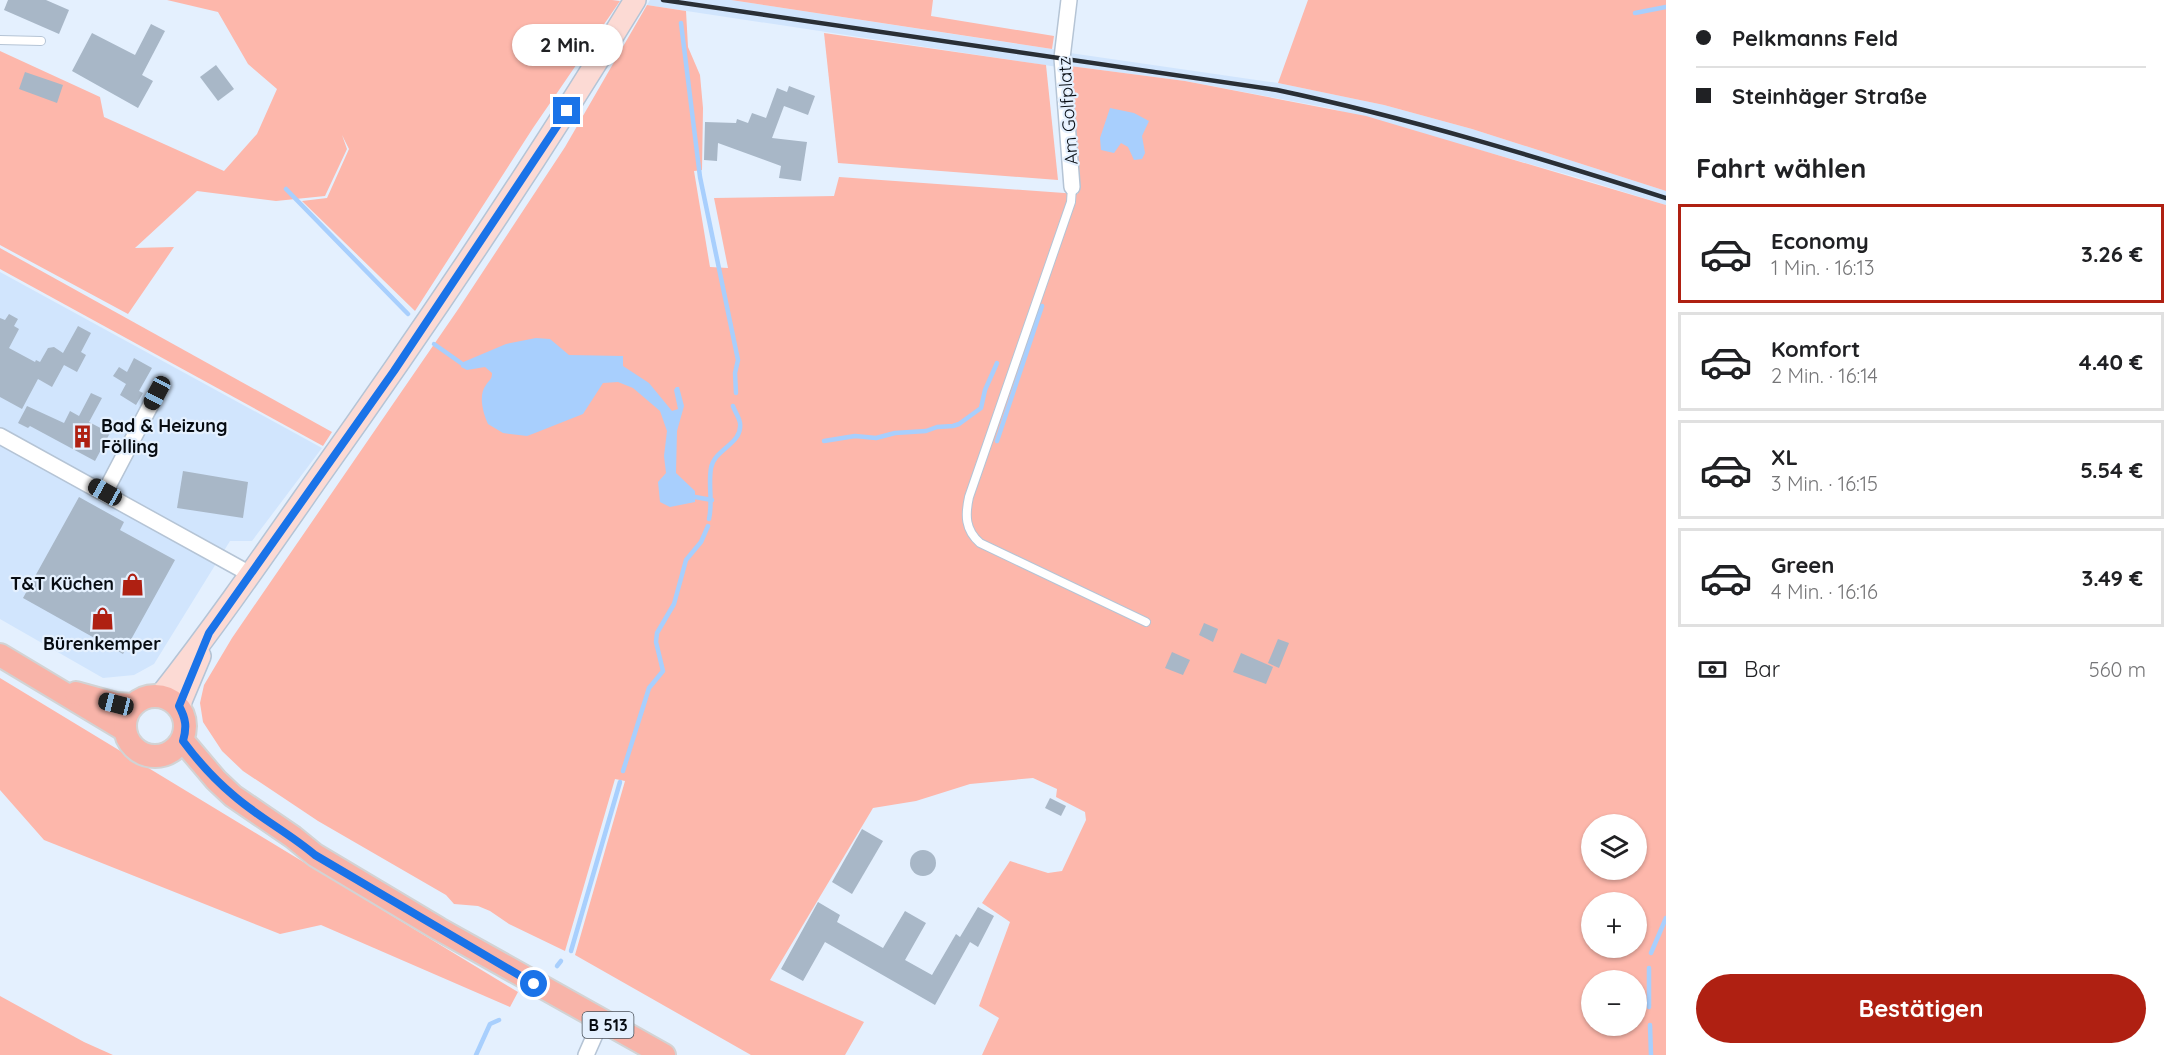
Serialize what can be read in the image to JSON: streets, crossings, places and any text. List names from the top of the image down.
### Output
{
  "streets": {
    "main road": ["B 513"],
    "street": ["Am Golfplatz"]
  },
  "places": {
    "building": ["Bad & Heizung Fölling"],
    "shop": ["T&T Küchen", "Bürenkemper"]
  },
  "page": {
    "banner": ["Pelkmanns Feld", "Steinhäger Straße"],
    "bubble": "2 Min.",
    "heading": "Fahrt wählen",
    "list": [
      {
        "name": "Economy",
        "note": "1 Min. · 16:13",
        "value": "3.26 €"
      },
      {
        "name": "Komfort",
        "note": "2 Min. · 16:14",
        "value": "4.40 €"
      },
      {
        "name": "XL",
        "note": "3 Min. · 16:15",
        "value": "5.54 €"
      },
      {
        "name": "Green",
        "note": "4 Min. · 16:16",
        "value": "3.49 €"
      }
    ],
    "pay": ["Bar", "560 m"],
    "map_buttons": ["+", "−"],
    "buttons": "Bestätigen"
  }
}
